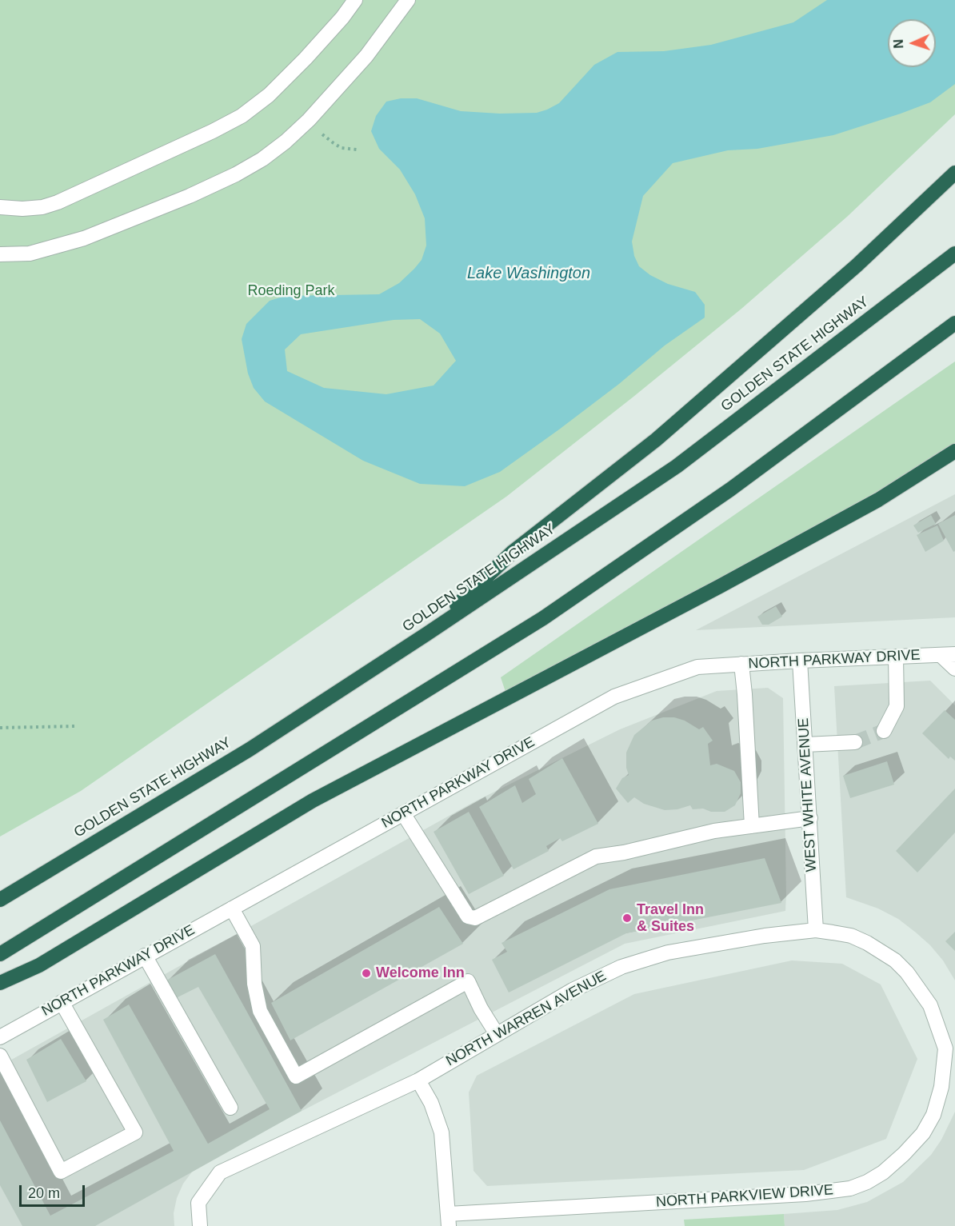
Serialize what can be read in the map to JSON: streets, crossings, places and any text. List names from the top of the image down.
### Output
{
  "streets": {
    "highway": ["GOLDEN STATE HIGHWAY"],
    "street": [
      "NORTH PARKWAY DRIVE",
      "WEST WHITE AVENUE",
      "NORTH WARREN AVENUE",
      "NORTH PARKVIEW DRIVE"
    ]
  },
  "crossings": [
    ["NORTH PARKWAY DRIVE", "WEST WHITE AVENUE"],
    ["WEST WHITE AVENUE", "NORTH WARREN AVENUE"],
    ["NORTH WARREN AVENUE", "NORTH PARKVIEW DRIVE"]
  ],
  "water": ["Lake Washington"],
  "parks": ["Roeding Park"],
  "places": ["Travel Inn & Suites", "Welcome Inn"],
  "scale_bar": "20 m",
  "north": "left"
}
